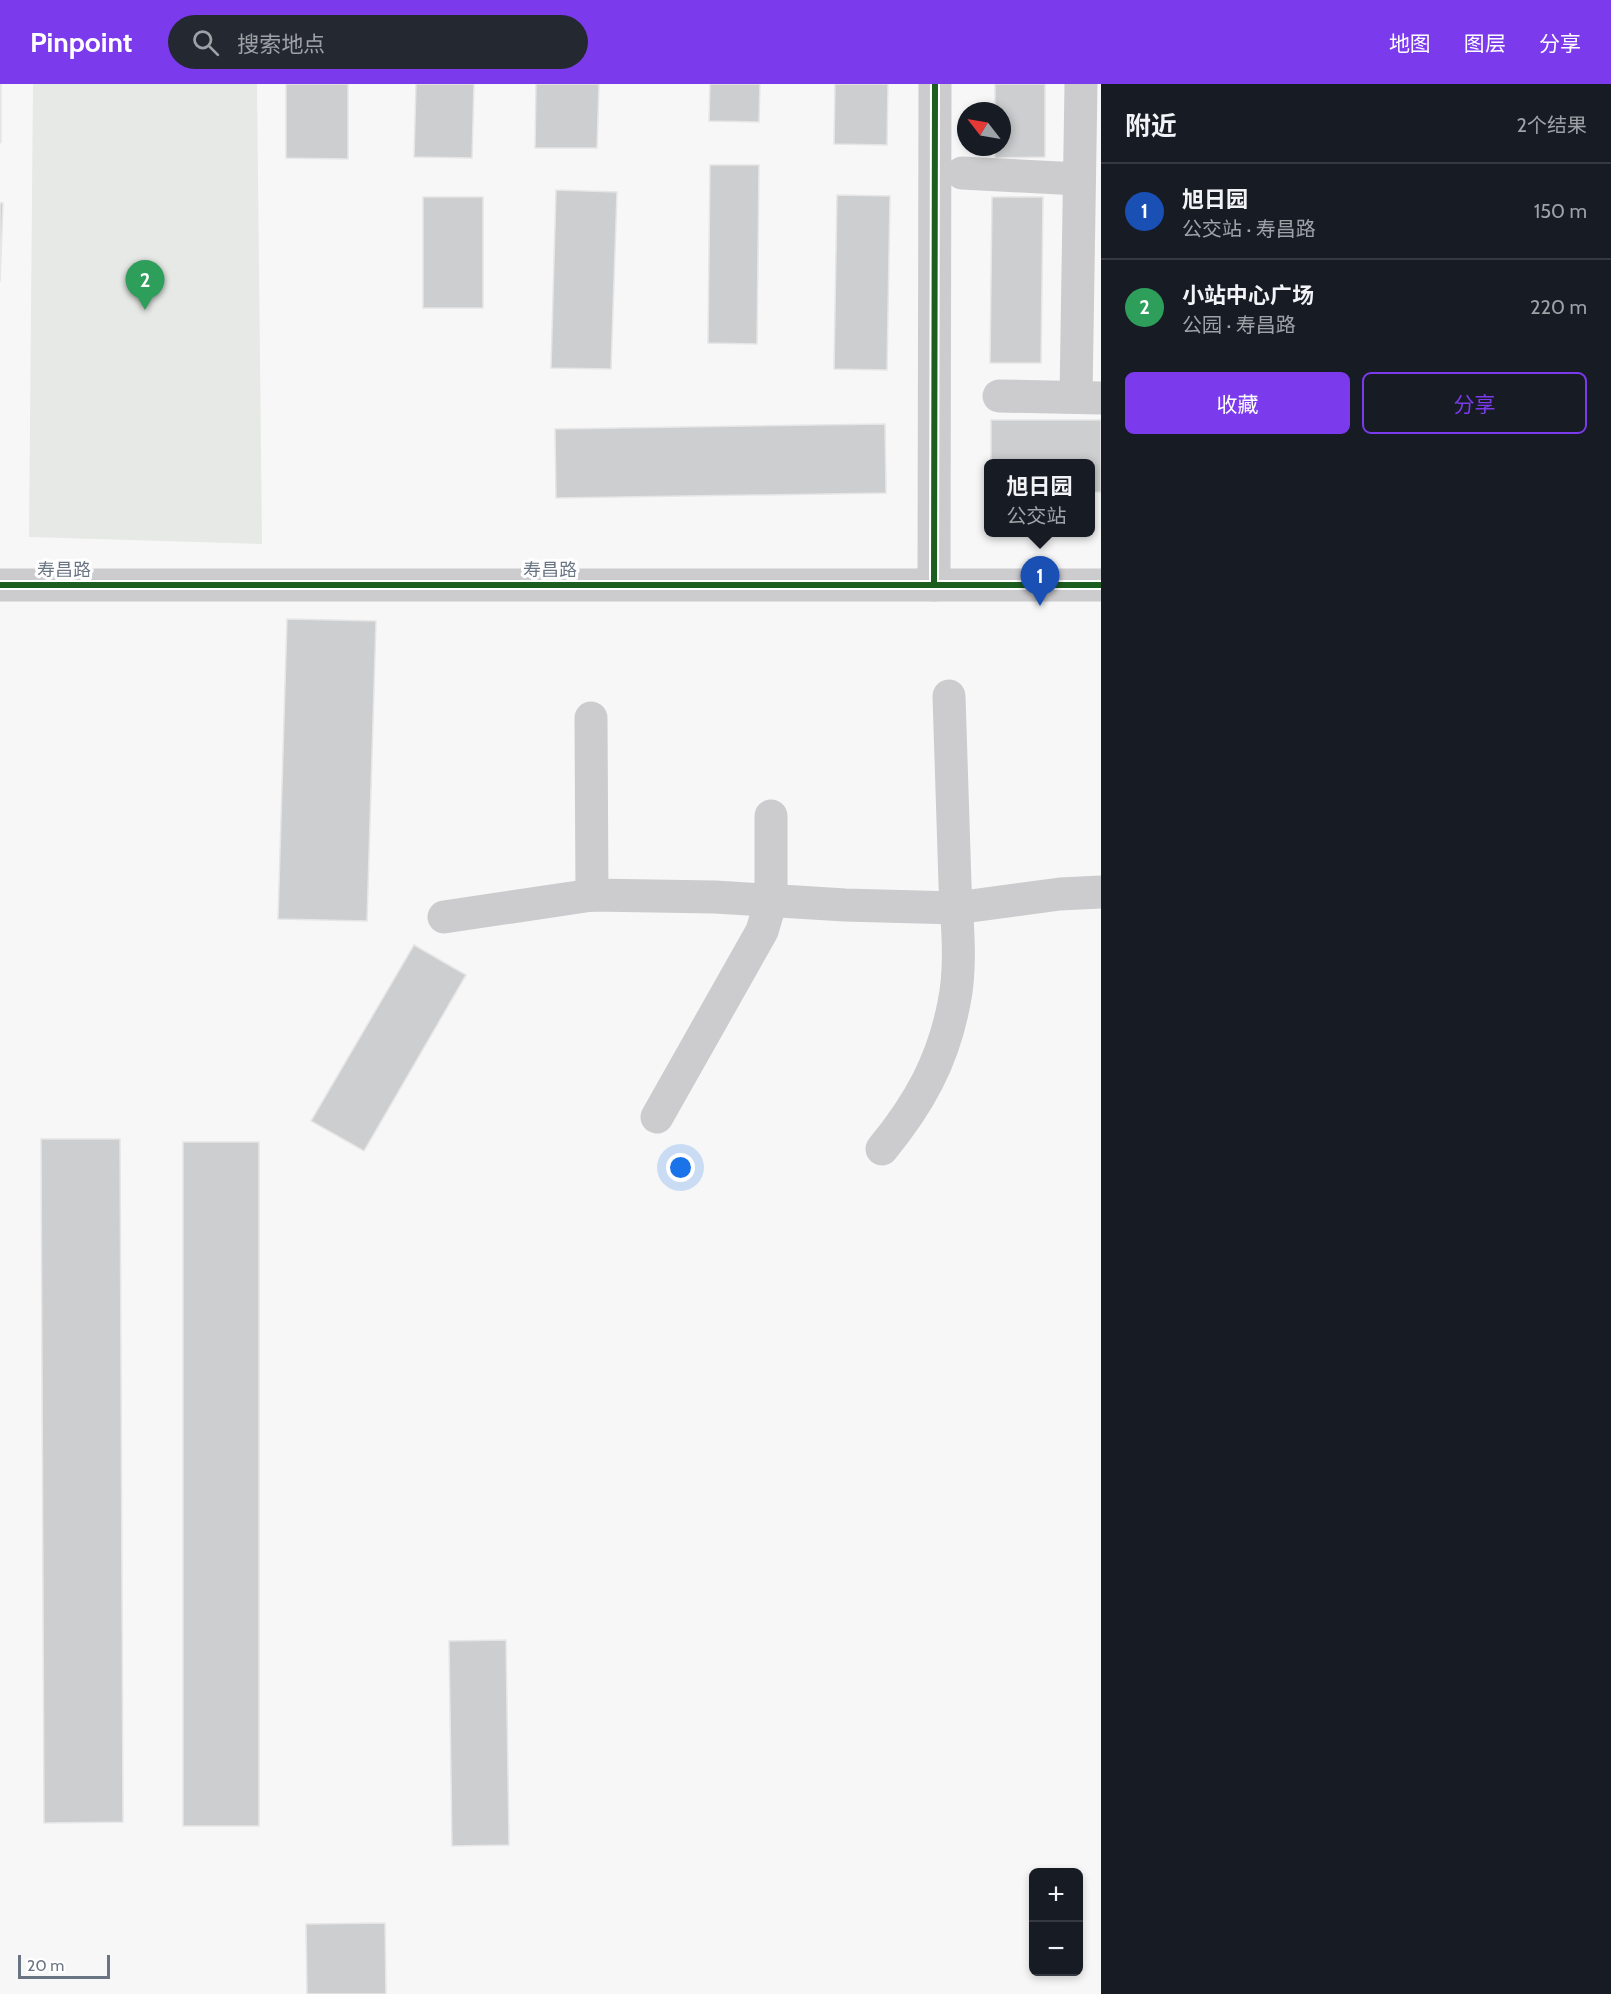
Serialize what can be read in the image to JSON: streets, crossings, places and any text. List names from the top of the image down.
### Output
{
  "streets": {
    "street": ["寿昌路"]
  },
  "scale_bar": "20 m",
  "north": "top left",
  "page": {
    "header": "Pinpoint",
    "search": "搜索地点",
    "nav": ["地图", "图层", "分享"],
    "heading": ["附近", "2个结果"],
    "list": [
      {
        "mark": "1",
        "name": "旭日园",
        "note": "公交站 · 寿昌路",
        "value": "150 m"
      },
      {
        "mark": "2",
        "name": "小站中心广场",
        "note": "公园 · 寿昌路",
        "value": "220 m"
      }
    ],
    "pins": ["2", "1"],
    "buttons": ["收藏", "分享"],
    "popup": ["旭日园", "公交站"],
    "map_buttons": ["+", "−"],
    "scale": "20 m"
  }
}
